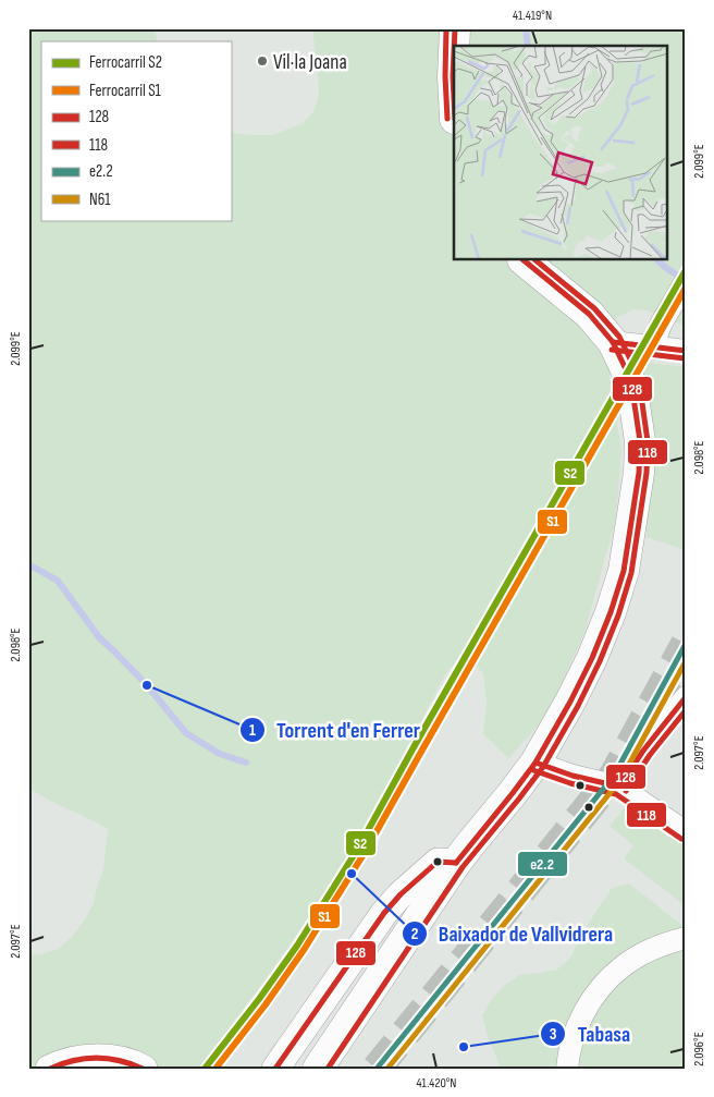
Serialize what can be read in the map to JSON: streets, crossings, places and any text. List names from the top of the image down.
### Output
{
  "places": [
    "Vil·la Joana",
    "Torrent d'en Ferrer",
    "Baixador de Vallvidrera",
    "Tabasa"
  ],
  "lines": [
    "transit line 128",
    "transit line 118",
    "rail line S2",
    "rail line S1",
    "transit line e2.2",
    "transit line N61"
  ],
  "legend": [
    "Ferrocarril S2",
    "Ferrocarril S1",
    "128",
    "118",
    "e2.2",
    "N61"
  ],
  "coordinates": [
    "41.419°N",
    "2.099°E",
    "2.098°E",
    "2.097°E",
    "2.096°E",
    "41.420°N"
  ]
}
